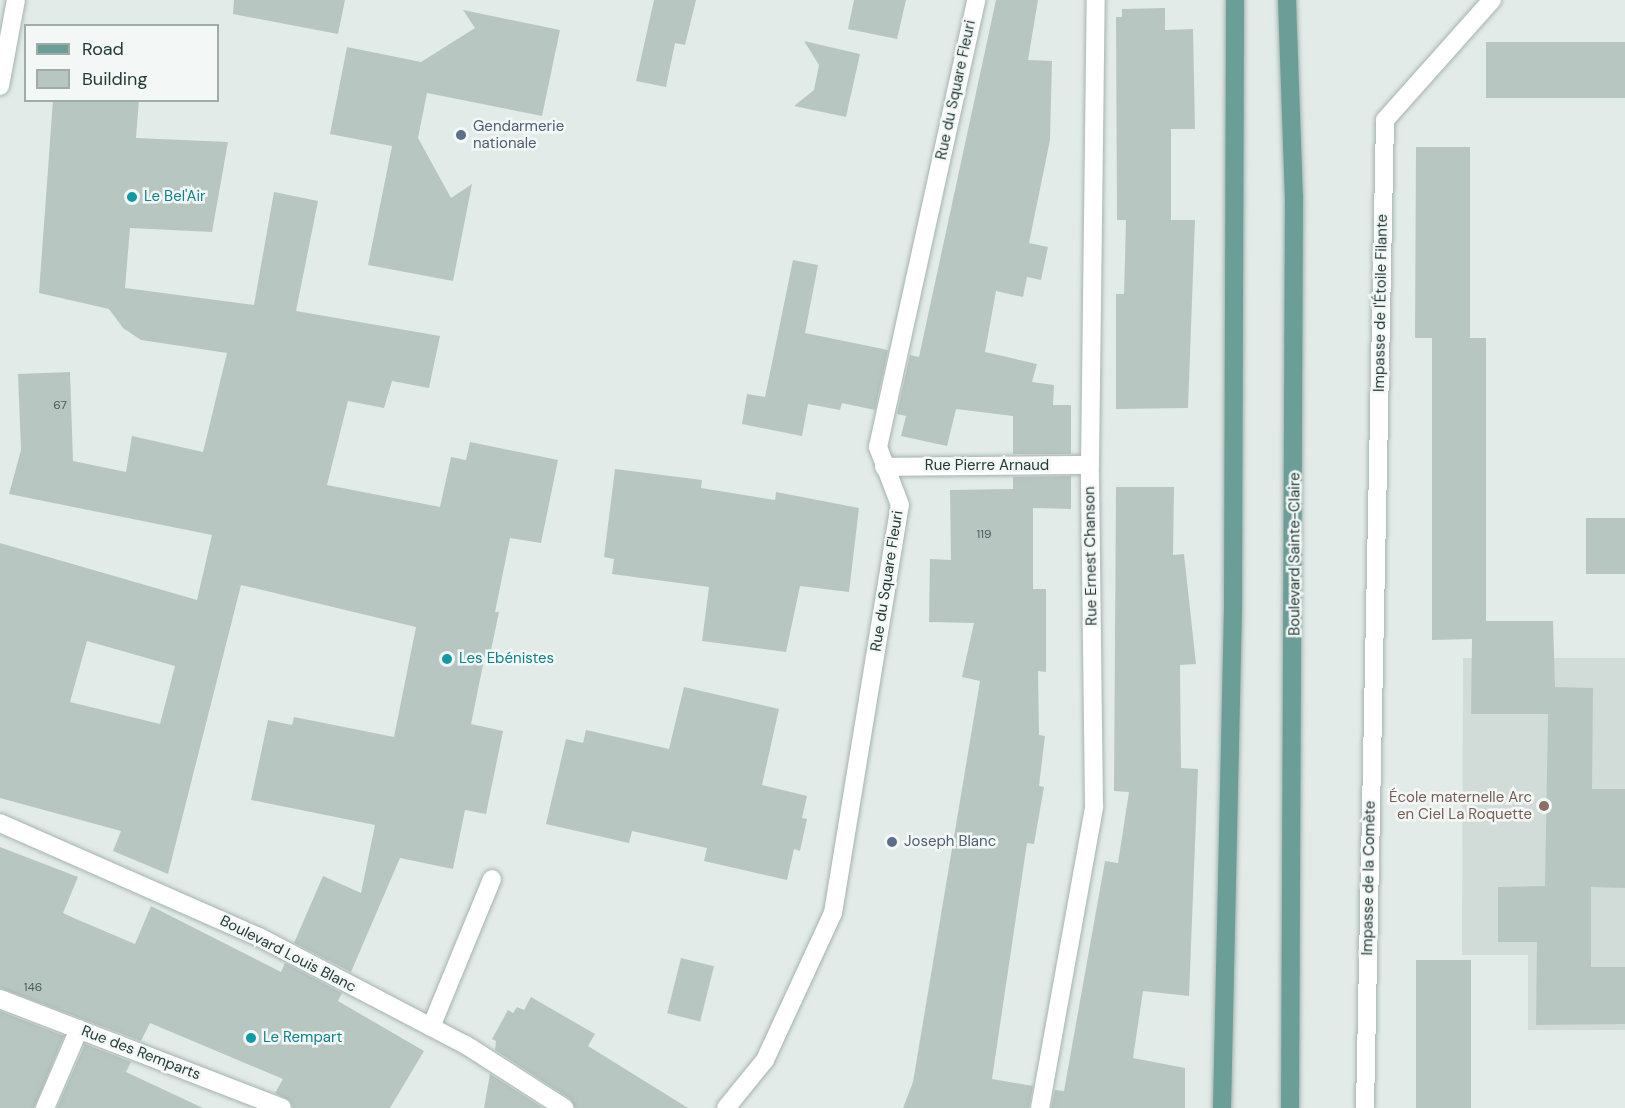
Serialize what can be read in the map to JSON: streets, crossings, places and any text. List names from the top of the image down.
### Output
{
  "streets": {
    "main road": ["Boulevard Sainte-Claire"],
    "street": [
      "Rue du Square Fleuri",
      "Impasse de l'Étoile Filante",
      "Rue Pierre Arnaud",
      "Rue Ernest Chanson",
      "Impasse de la Comète",
      "Boulevard Louis Blanc",
      "Rue des Remparts"
    ]
  },
  "crossings": [
    ["Rue du Square Fleuri", "Rue Pierre Arnaud"],
    ["Impasse de l'Étoile Filante", "Impasse de la Comète"],
    ["Rue Pierre Arnaud", "Rue Ernest Chanson"]
  ],
  "places": [
    "Gendarmerie nationale",
    "Le Bel'Air",
    "Les Ebénistes",
    "École maternelle Arc en Ciel La Roquette",
    "Joseph Blanc",
    "Le Rempart"
  ],
  "house_numbers": ["67", "119", "146"],
  "legend": ["Road", "Building"]
}
